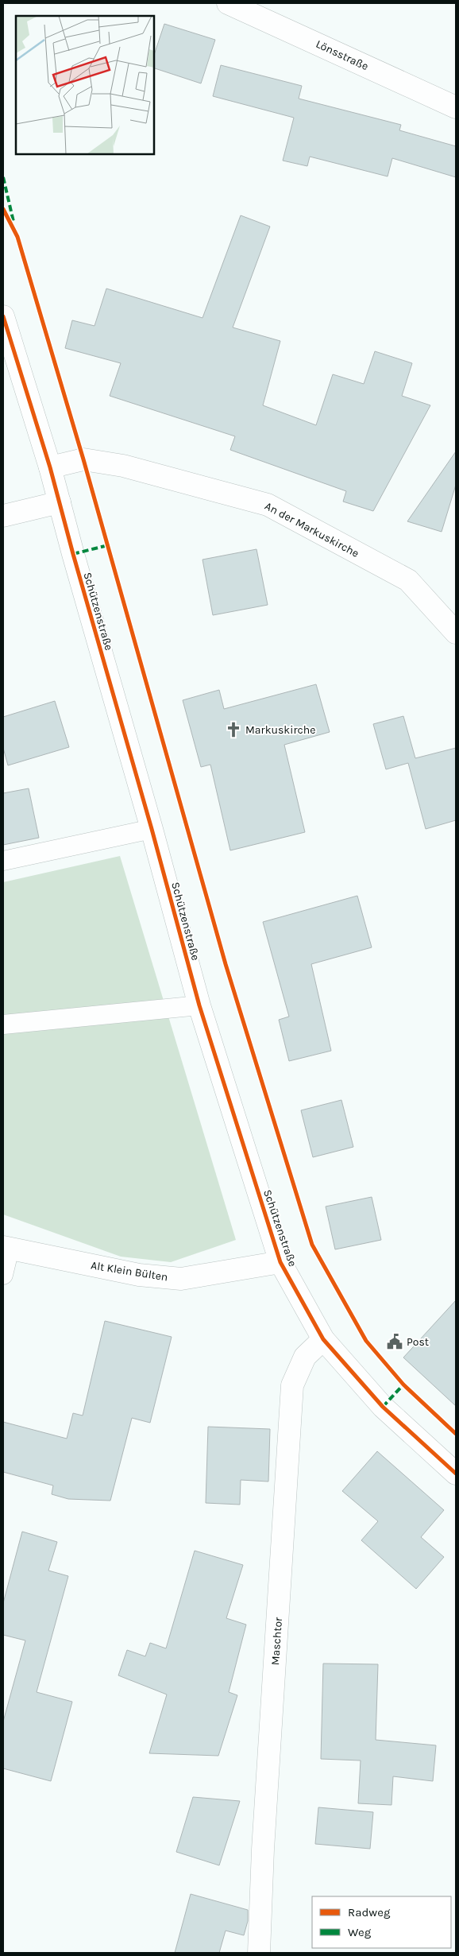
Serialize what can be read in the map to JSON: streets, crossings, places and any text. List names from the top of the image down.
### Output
{
  "streets": {
    "street": [
      "Lönsstraße",
      "An der Markuskirche",
      "Schützenstraße",
      "Alt Klein Bülten",
      "Maschtor"
    ]
  },
  "crossings": [
    ["An der Markuskirche", "Schützenstraße"],
    ["Schützenstraße", "Alt Klein Bülten"],
    ["Schützenstraße", "Maschtor"]
  ],
  "places": {
    "church": ["Markuskirche"],
    "public building": ["Post"]
  },
  "legend": ["Radweg", "Weg"]
}
